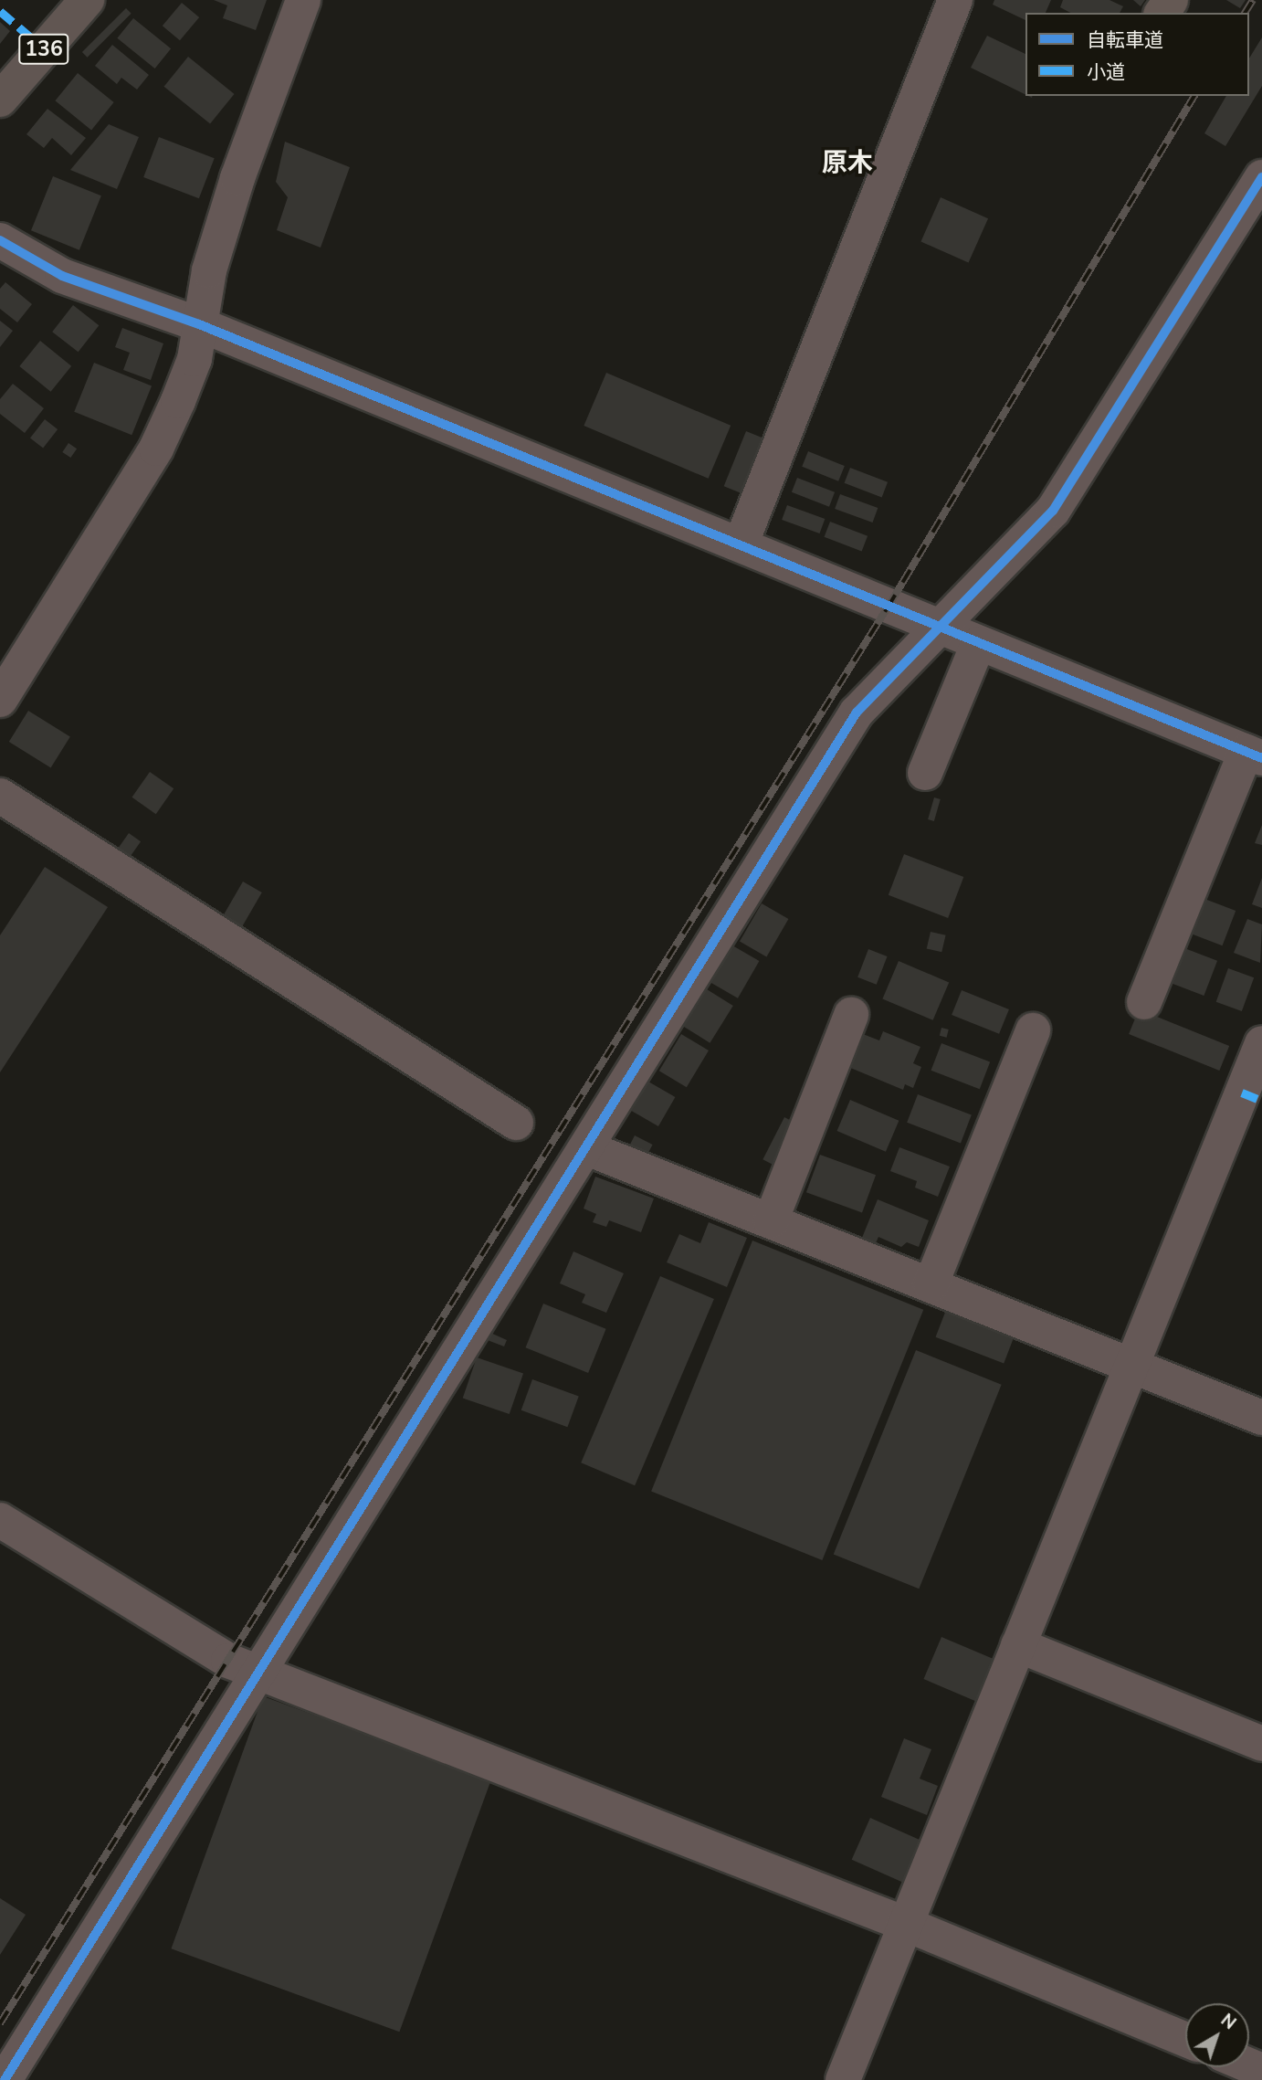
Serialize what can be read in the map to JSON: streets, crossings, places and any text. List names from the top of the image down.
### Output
{
  "streets": {
    "highway": ["136"]
  },
  "districts": ["原木"],
  "legend": ["自転車道", "小道"],
  "north": "top right"
}
